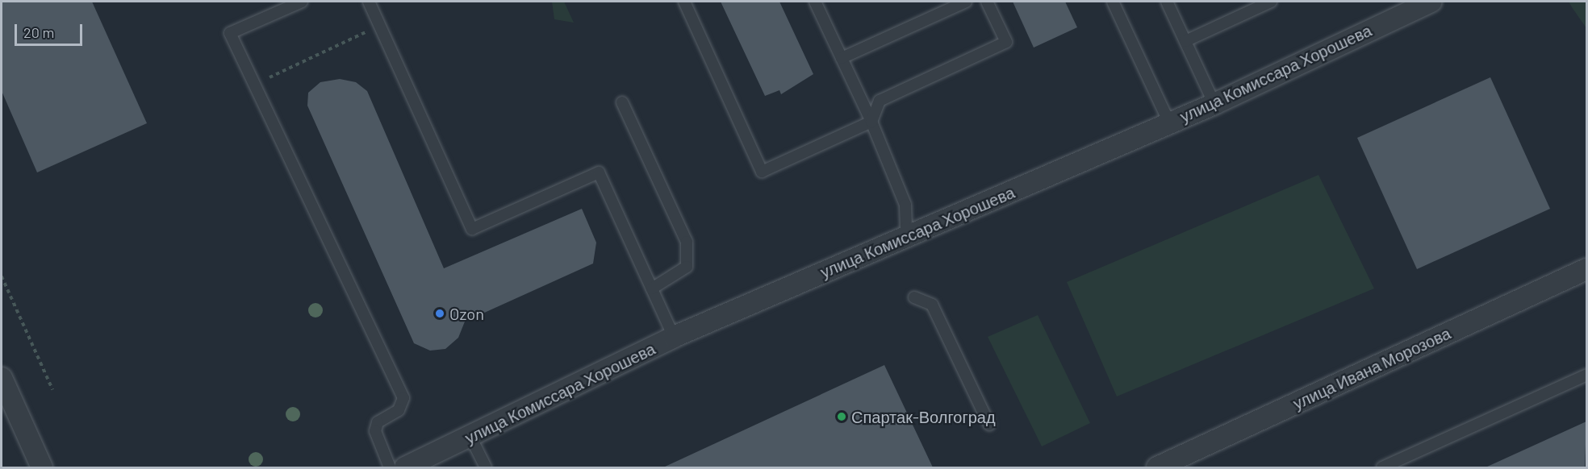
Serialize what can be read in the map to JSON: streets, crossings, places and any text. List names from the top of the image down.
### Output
{
  "streets": {
    "street": ["улица Комиссара Хорошева", "улица Ивана Морозова"]
  },
  "places": ["Ozon", "Спартак-Волгоград"],
  "scale_bar": "20 m"
}
